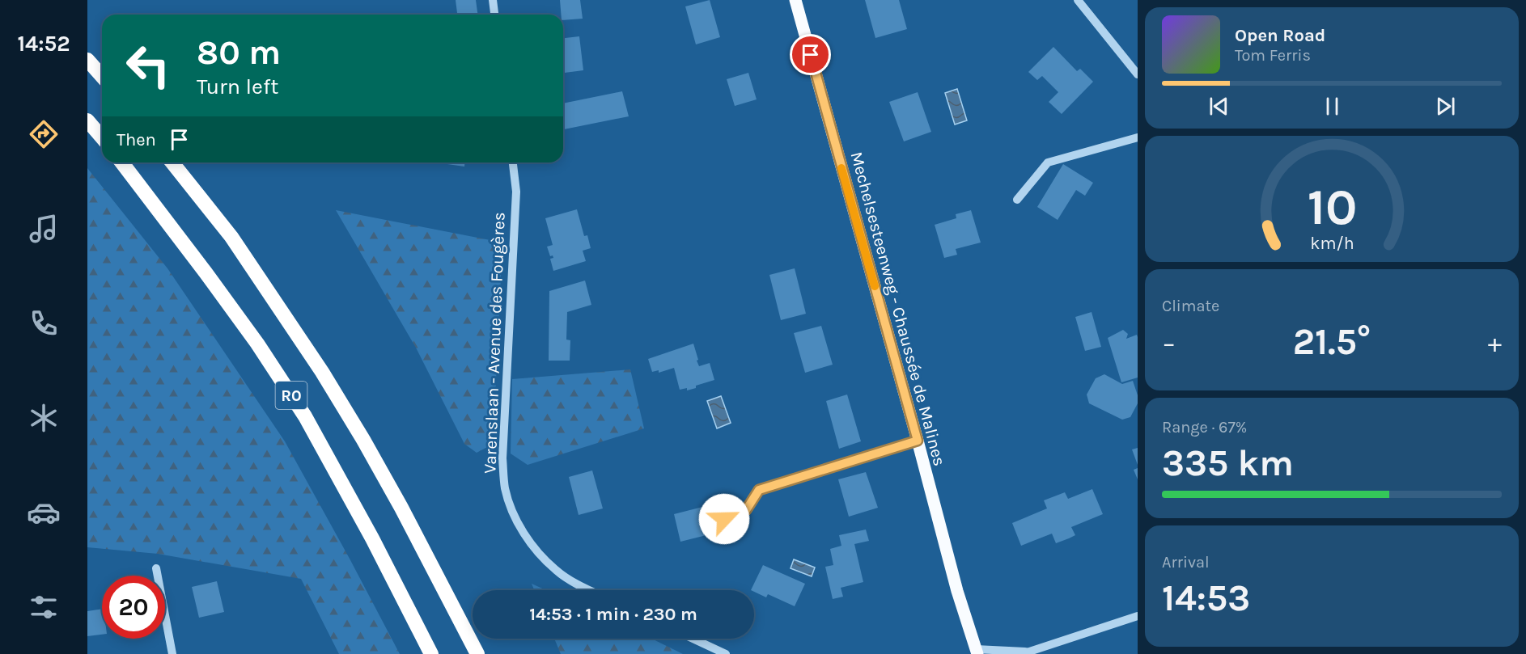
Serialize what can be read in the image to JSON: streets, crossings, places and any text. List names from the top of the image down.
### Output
{
  "streets": {
    "highway": ["R0"],
    "main road": ["Mechelsesteenweg - Chaussée de Malines"],
    "street": ["Varenslaan - Avenue des Fougères"]
  },
  "page": {
    "tabs": "14:52",
    "turn": ["80 m", "Turn left"],
    "song": ["Open Road", "Tom Ferris"],
    "then": "Then",
    "tile": [
      "Climate",
      ["Range · 67%", "335 km"],
      ["Arrival", "14:53"]
    ],
    "heat": ["−", "21.5°", "+"],
    "limit": "20",
    "trip": "14:53 · 1 min · 230 m",
    "gauge": ["10", "km/h"]
  }
}
